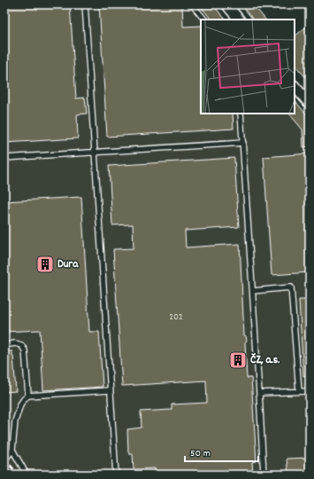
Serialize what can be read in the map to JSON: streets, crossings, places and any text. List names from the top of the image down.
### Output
{
  "places": {
    "building": ["Dura", "ČZ, a.s."]
  },
  "house_numbers": ["202"],
  "scale_bar": "50 m"
}
